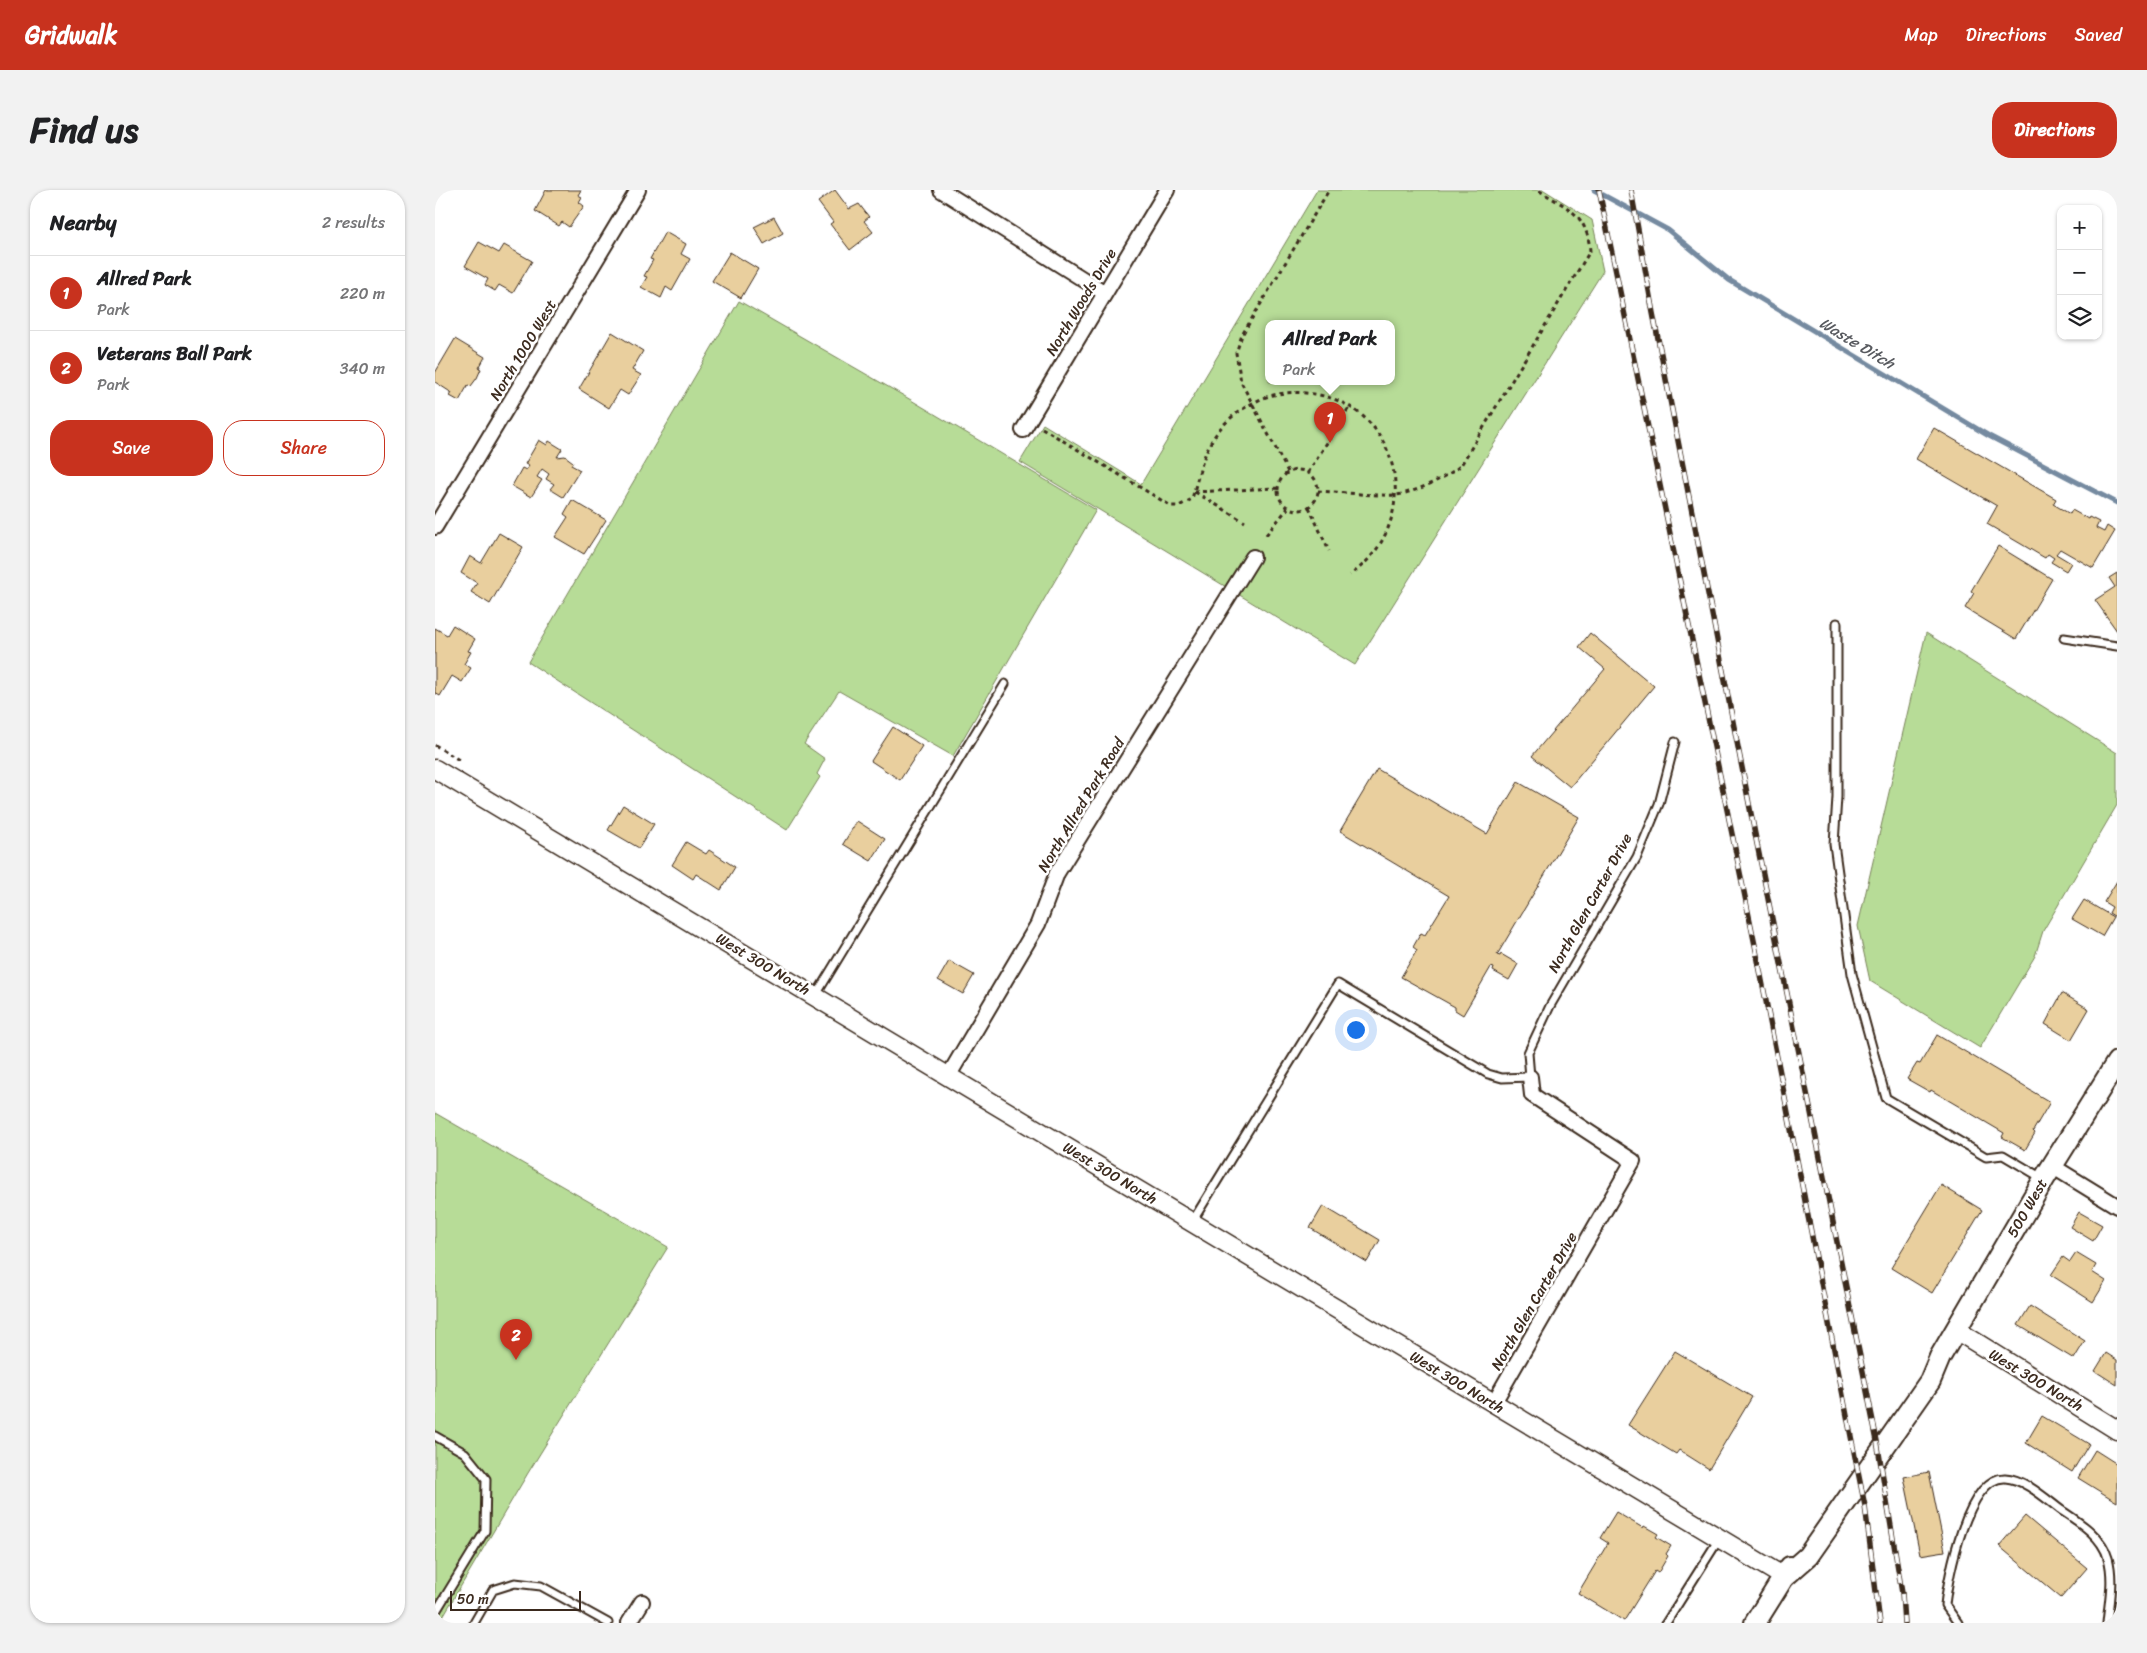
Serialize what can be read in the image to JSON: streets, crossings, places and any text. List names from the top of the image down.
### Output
{
  "streets": {
    "main road": ["500 West"],
    "street": [
      "North Woods Drive",
      "North 1000 West",
      "North Allred Park Road",
      "North Glen Carter Drive",
      "West 300 North"
    ]
  },
  "crossings": [
    ["North Allred Park Road", "West 300 North"],
    ["North Glen Carter Drive", "West 300 North"],
    ["West 300 North", "500 West"]
  ],
  "water": ["Waste Ditch"],
  "scale_bar": "50 m",
  "page": {
    "header": "Gridwalk",
    "nav": ["Map", "Directions", "Saved"],
    "title": "Find us",
    "buttons": [
      "Directions",
      ["Save", "Share"]
    ],
    "heading": ["Nearby", "2 results"],
    "map_buttons": ["+", "−"],
    "list": [
      {
        "mark": "1",
        "name": "Allred Park",
        "note": "Park",
        "value": "220 m"
      },
      {
        "mark": "2",
        "name": "Veterans Ball Park",
        "note": "Park",
        "value": "340 m"
      }
    ],
    "popup": ["Allred Park", "Park"],
    "pins": ["1", "2"],
    "scale": "50 m"
  }
}
